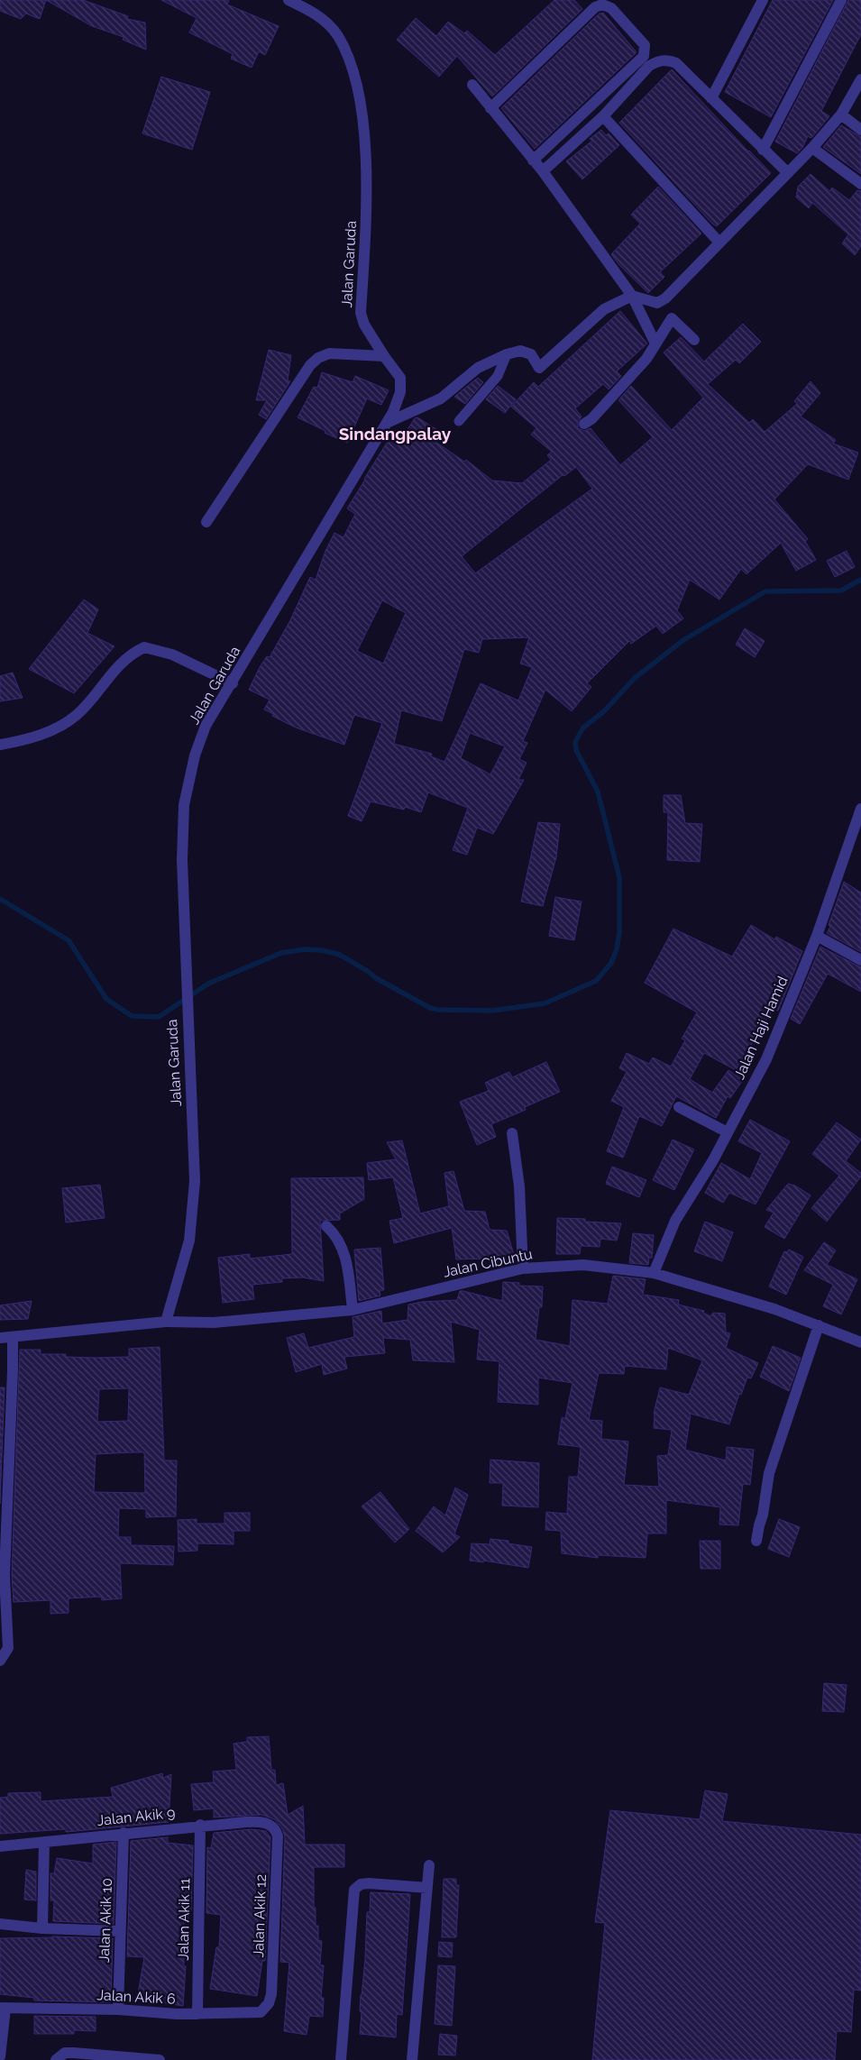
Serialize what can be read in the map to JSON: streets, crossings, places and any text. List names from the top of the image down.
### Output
{
  "streets": {
    "street": [
      "Jalan Garuda",
      "Jalan Haji Hamid",
      "Jalan Cibuntu",
      "Jalan Akik 9",
      "Jalan Akik 12",
      "Jalan Akik 11",
      "Jalan Akik 10",
      "Jalan Akik 6"
    ]
  },
  "crossings": [
    ["Jalan Garuda", "Jalan Cibuntu"],
    ["Jalan Haji Hamid", "Jalan Cibuntu"],
    ["Jalan Akik 9", "Jalan Akik 12"],
    ["Jalan Akik 9", "Jalan Akik 11"],
    ["Jalan Akik 9", "Jalan Akik 10"],
    ["Jalan Akik 12", "Jalan Akik 6"],
    ["Jalan Akik 11", "Jalan Akik 6"],
    ["Jalan Akik 10", "Jalan Akik 6"]
  ],
  "districts": ["Sindangpalay"]
}
